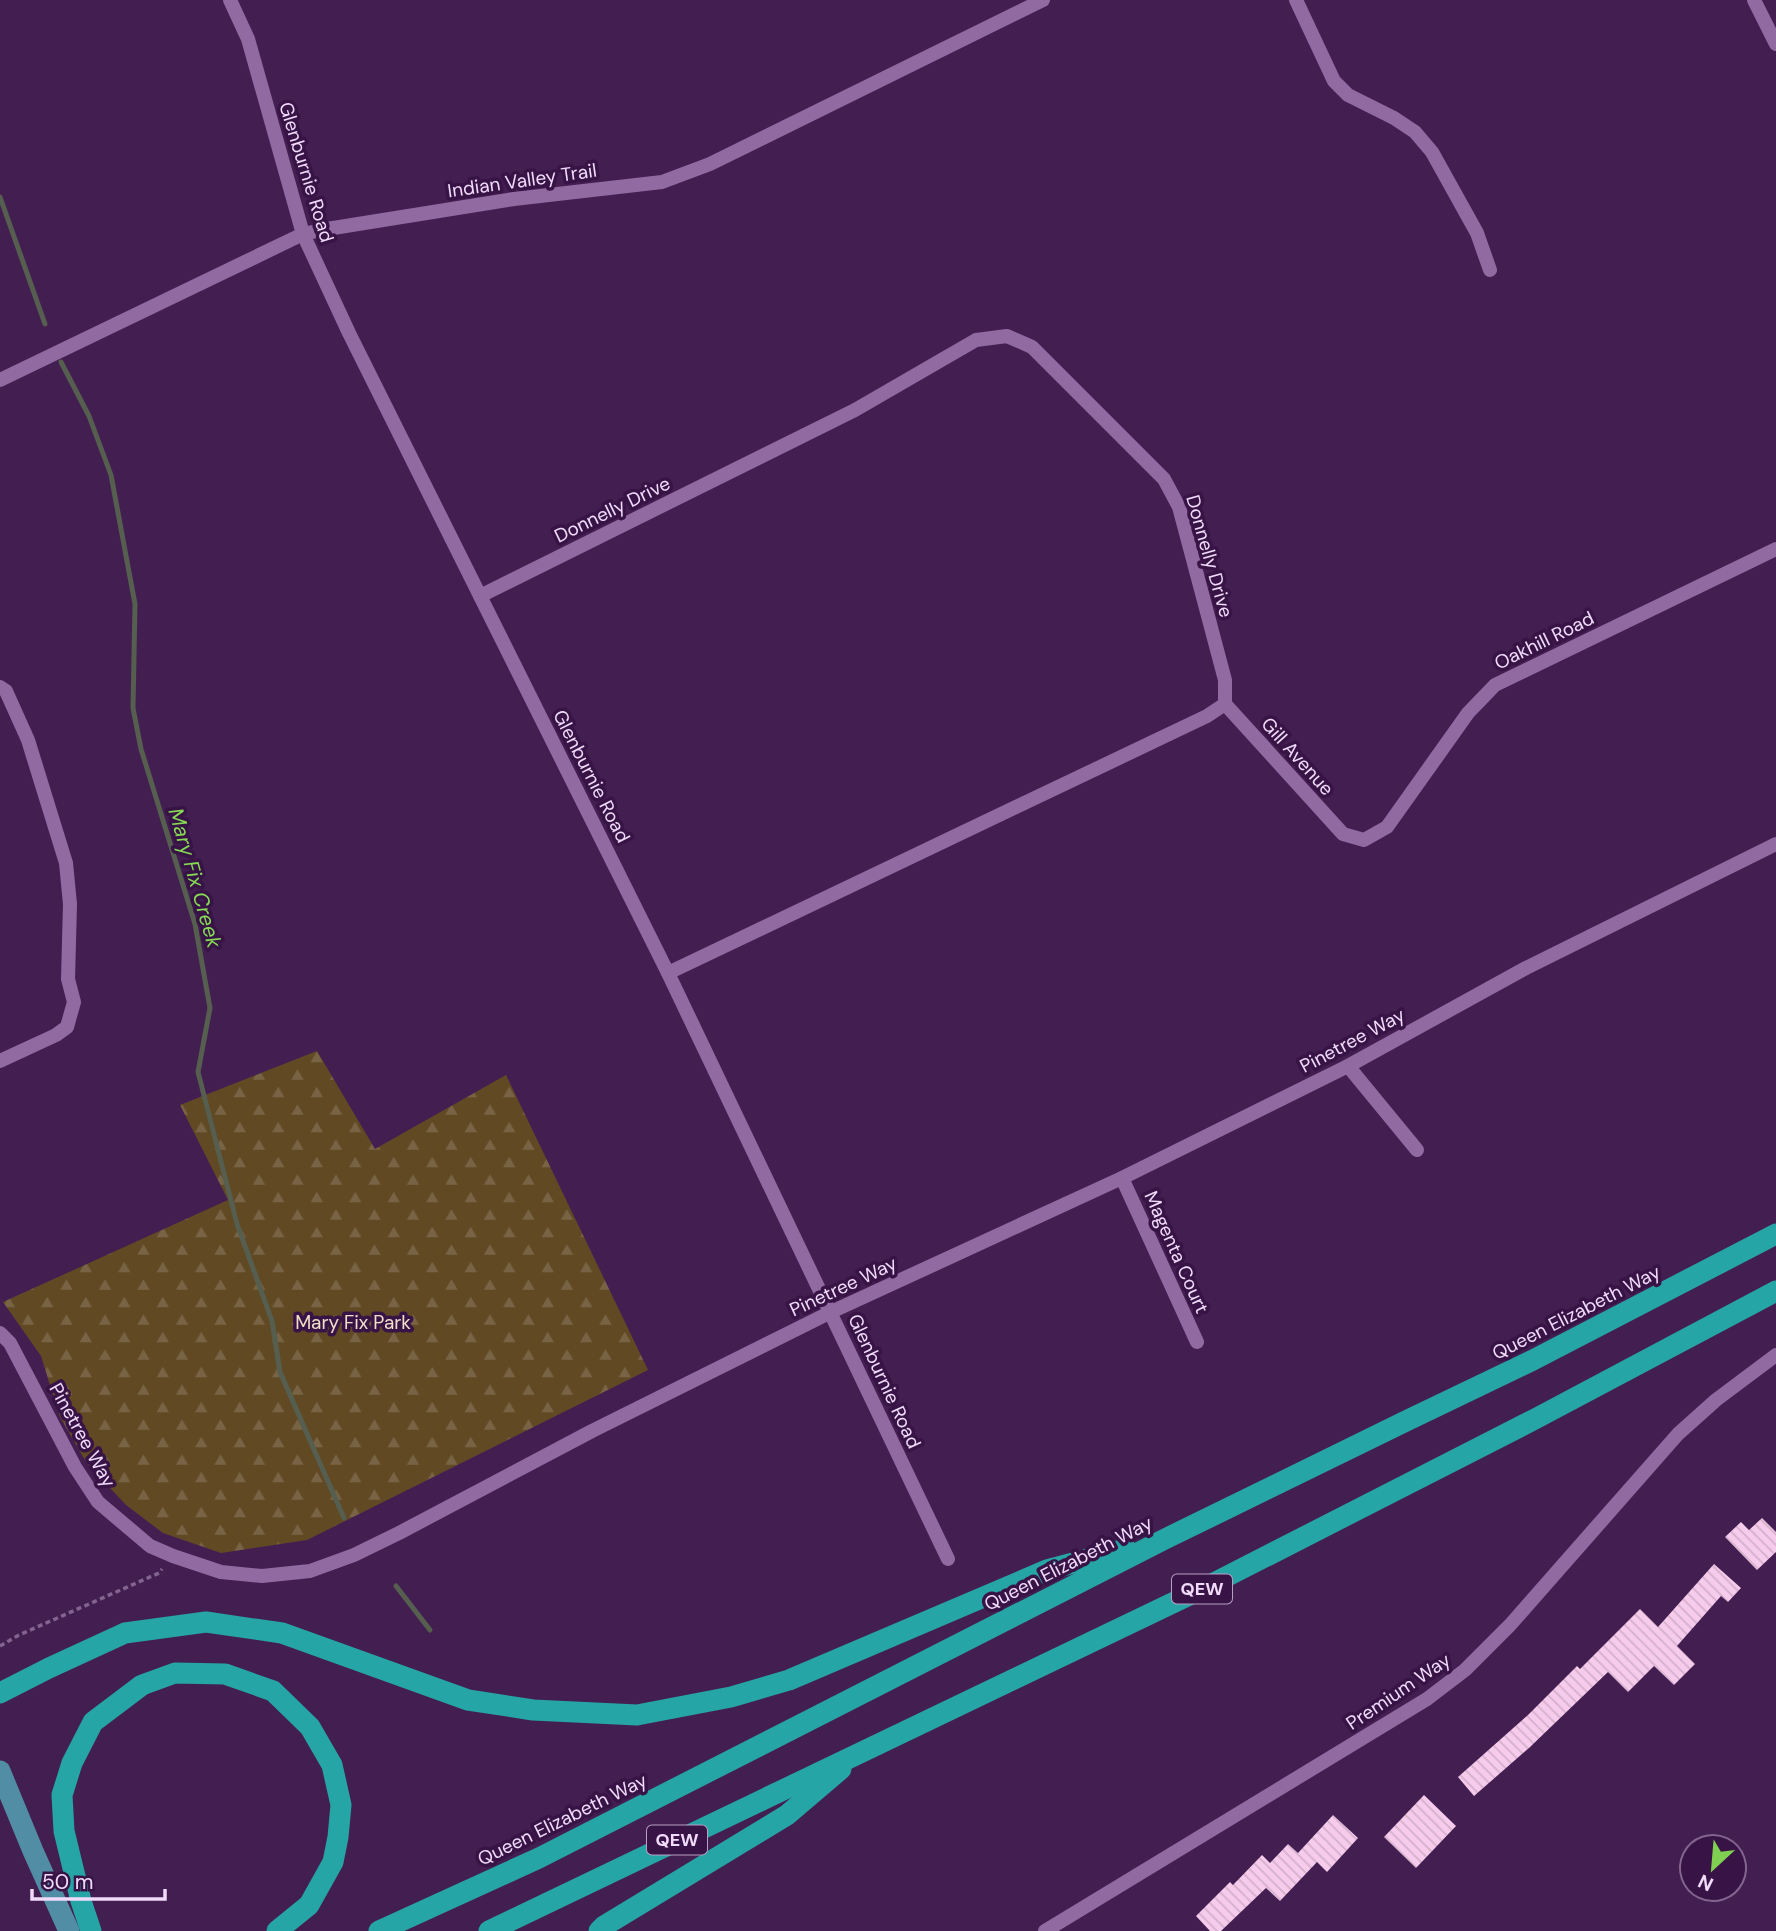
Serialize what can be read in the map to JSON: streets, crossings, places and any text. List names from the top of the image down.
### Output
{
  "streets": {
    "highway": ["Queen Elizabeth Way", "QEW"],
    "street": [
      "Glenburnie Road",
      "Indian Valley Trail",
      "Donnelly Drive",
      "Oakhill Road",
      "Gill Avenue",
      "Pinetree Way",
      "Magenta Court",
      "Premium Way"
    ]
  },
  "crossings": [
    ["Glenburnie Road", "Indian Valley Trail"],
    ["Glenburnie Road", "Donnelly Drive"],
    ["Glenburnie Road", "Pinetree Way"],
    ["Donnelly Drive", "Gill Avenue"],
    ["Oakhill Road", "Gill Avenue"],
    ["Pinetree Way", "Magenta Court"]
  ],
  "water": ["Mary Fix Creek"],
  "parks": ["Mary Fix Park"],
  "scale_bar": "50 m",
  "north": "bottom left"
}
